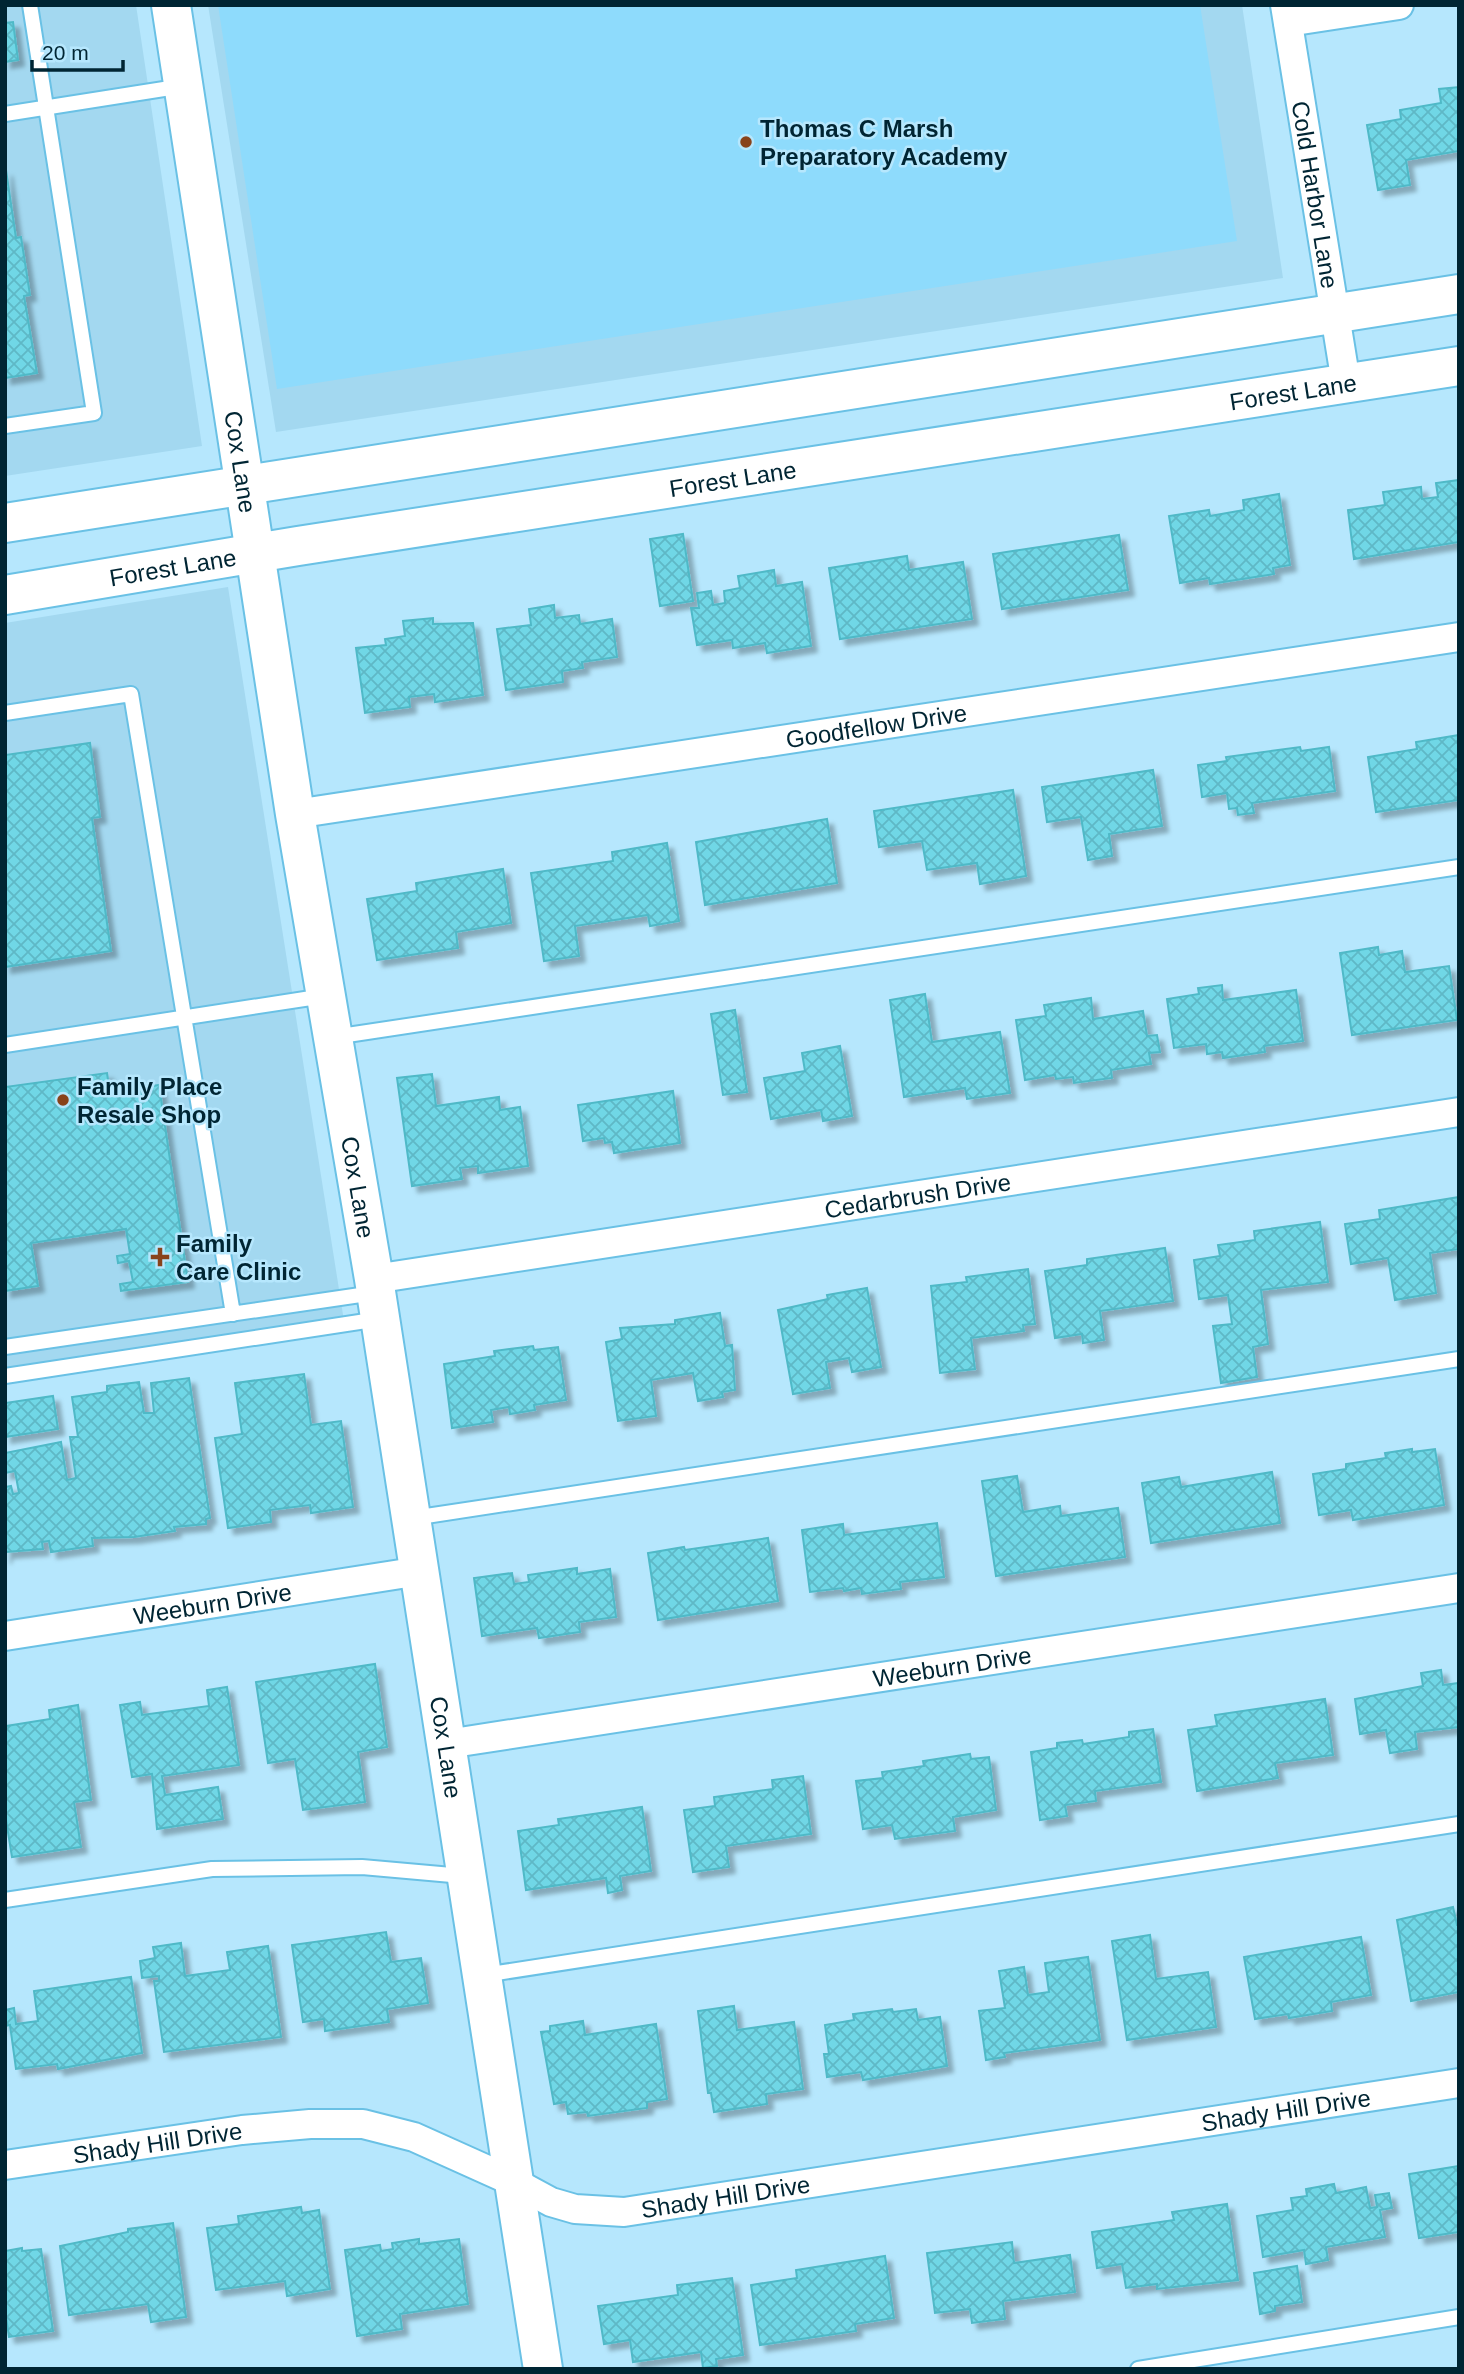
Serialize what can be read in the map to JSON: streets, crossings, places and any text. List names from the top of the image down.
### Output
{
  "streets": {
    "main road": ["Forest Lane", "Cox Lane"],
    "street": [
      "Cold Harbor Lane",
      "Goodfellow Drive",
      "Cedarbrush Drive",
      "Weeburn Drive",
      "Shady Hill Drive"
    ]
  },
  "crossings": [
    ["Cold Harbor Lane", "Forest Lane"],
    ["Forest Lane", "Cox Lane"],
    ["Cox Lane", "Goodfellow Drive"],
    ["Cox Lane", "Cedarbrush Drive"],
    ["Cox Lane", "Weeburn Drive"],
    ["Cox Lane", "Shady Hill Drive"]
  ],
  "places": {
    "other": ["Thomas C Marsh Preparatory Academy", "Family Place Resale Shop"],
    "health": ["Family Care Clinic"]
  },
  "scale_bar": "20 m"
}
